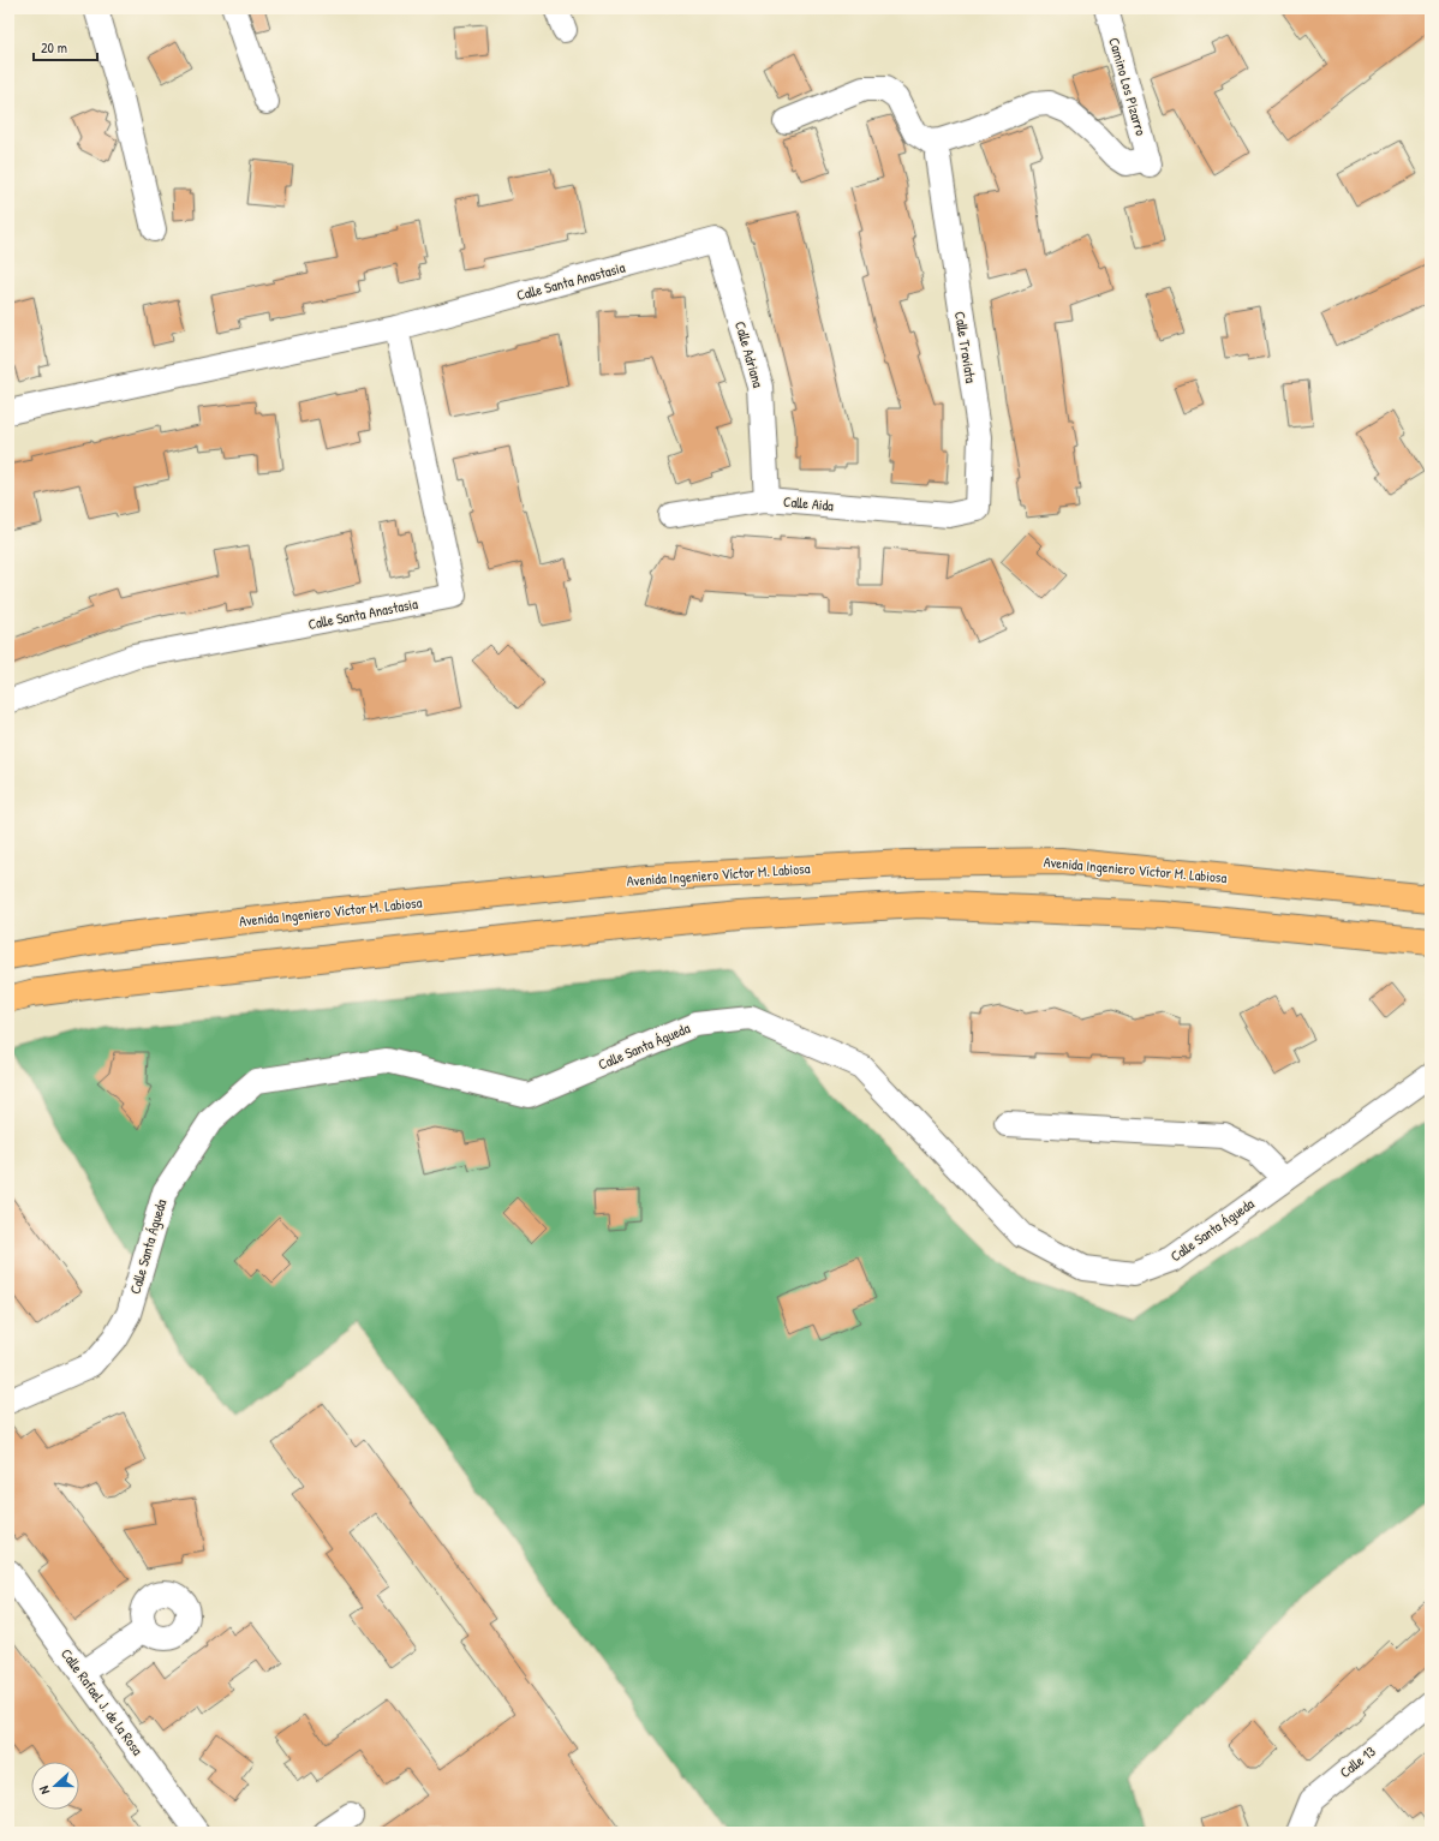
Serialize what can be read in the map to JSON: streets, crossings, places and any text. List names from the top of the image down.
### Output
{
  "streets": {
    "main road": ["Avenida Ingeniero Víctor M. Labiosa"],
    "street": [
      "Camino Los Pizarro",
      "Calle Santa Anastasia",
      "Calle Traviata",
      "Calle Adriana",
      "Calle Aida",
      "Calle Santa Águeda",
      "Calle Rafael J. de la Rosa",
      "Calle 13"
    ]
  },
  "crossings": [
    ["Calle Santa Anastasia", "Calle Adriana"],
    ["Calle Traviata", "Calle Aida"],
    ["Calle Adriana", "Calle Aida"]
  ],
  "scale_bar": "20 m",
  "north": "left"
}
